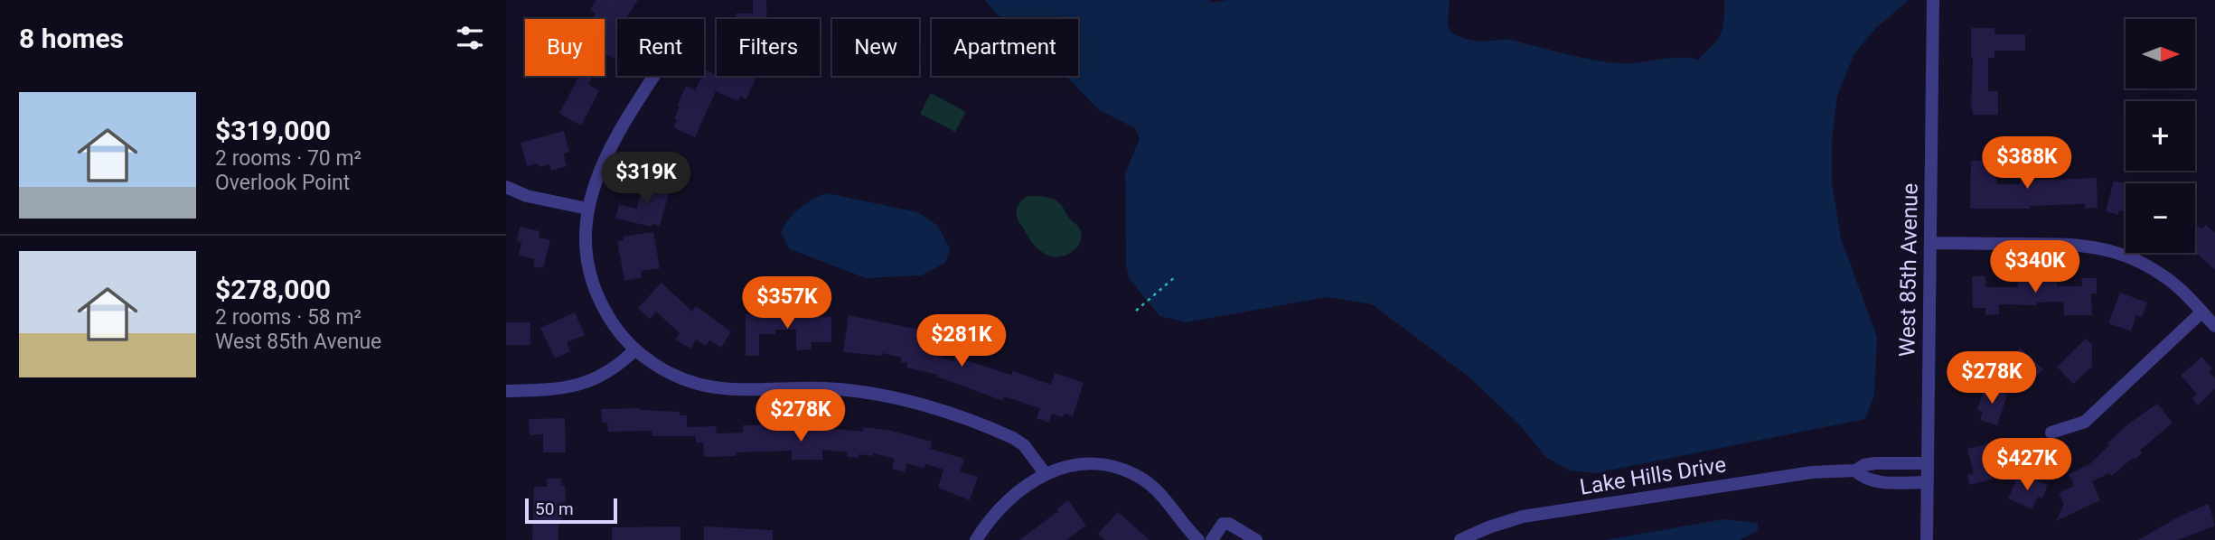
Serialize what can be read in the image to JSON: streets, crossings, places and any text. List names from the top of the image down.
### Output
{
  "streets": {
    "street": ["West 85th Avenue", "Lake Hills Drive"]
  },
  "crossings": [
    ["West 85th Avenue", "Lake Hills Drive"]
  ],
  "scale_bar": "50 m",
  "north": "right",
  "page": {
    "heading": "8 homes",
    "map_buttons": ["+", "−"],
    "chip": [
      "Buy",
      "Rent",
      "Filters",
      "New",
      "Apartment"
    ],
    "list": [
      {
        "name": "$319,000",
        "note": "2 rooms · 70 m² · Overlook Point"
      },
      {
        "name": "$278,000",
        "note": "2 rooms · 58 m² · West 85th Avenue"
      }
    ],
    "price": [
      "$388K",
      "$319K",
      "$340K",
      "$357K",
      "$281K",
      "$278K",
      "$278K",
      "$427K"
    ],
    "scale": "50 m"
  }
}
